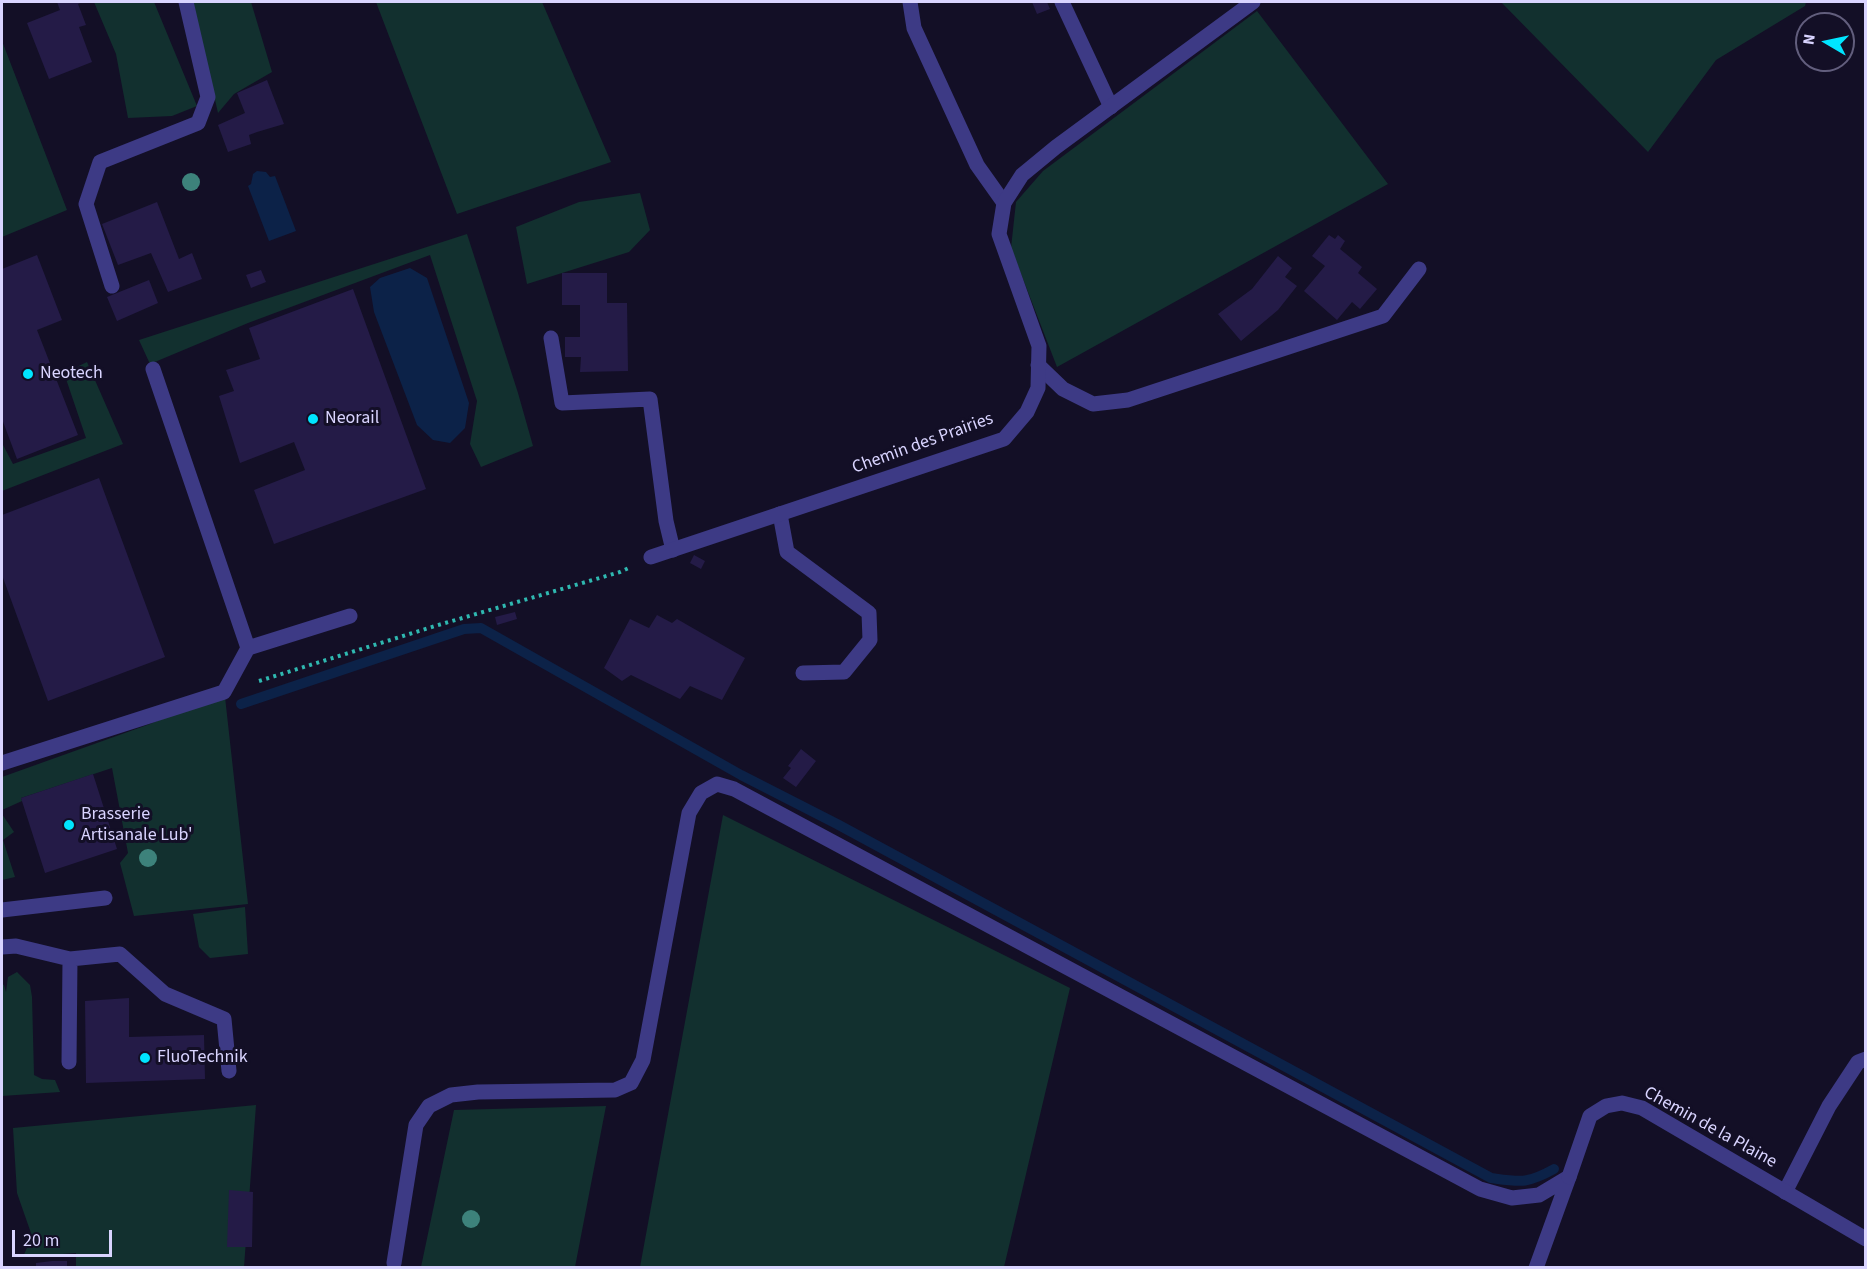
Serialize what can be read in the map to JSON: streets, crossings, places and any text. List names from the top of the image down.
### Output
{
  "streets": {
    "street": ["Chemin des Prairies", "Chemin de la Plaine"]
  },
  "places": [
    "Neotech",
    "Neorail",
    "Brasserie Artisanale Lub'",
    "FluoTechnik"
  ],
  "scale_bar": "20 m",
  "north": "left"
}
